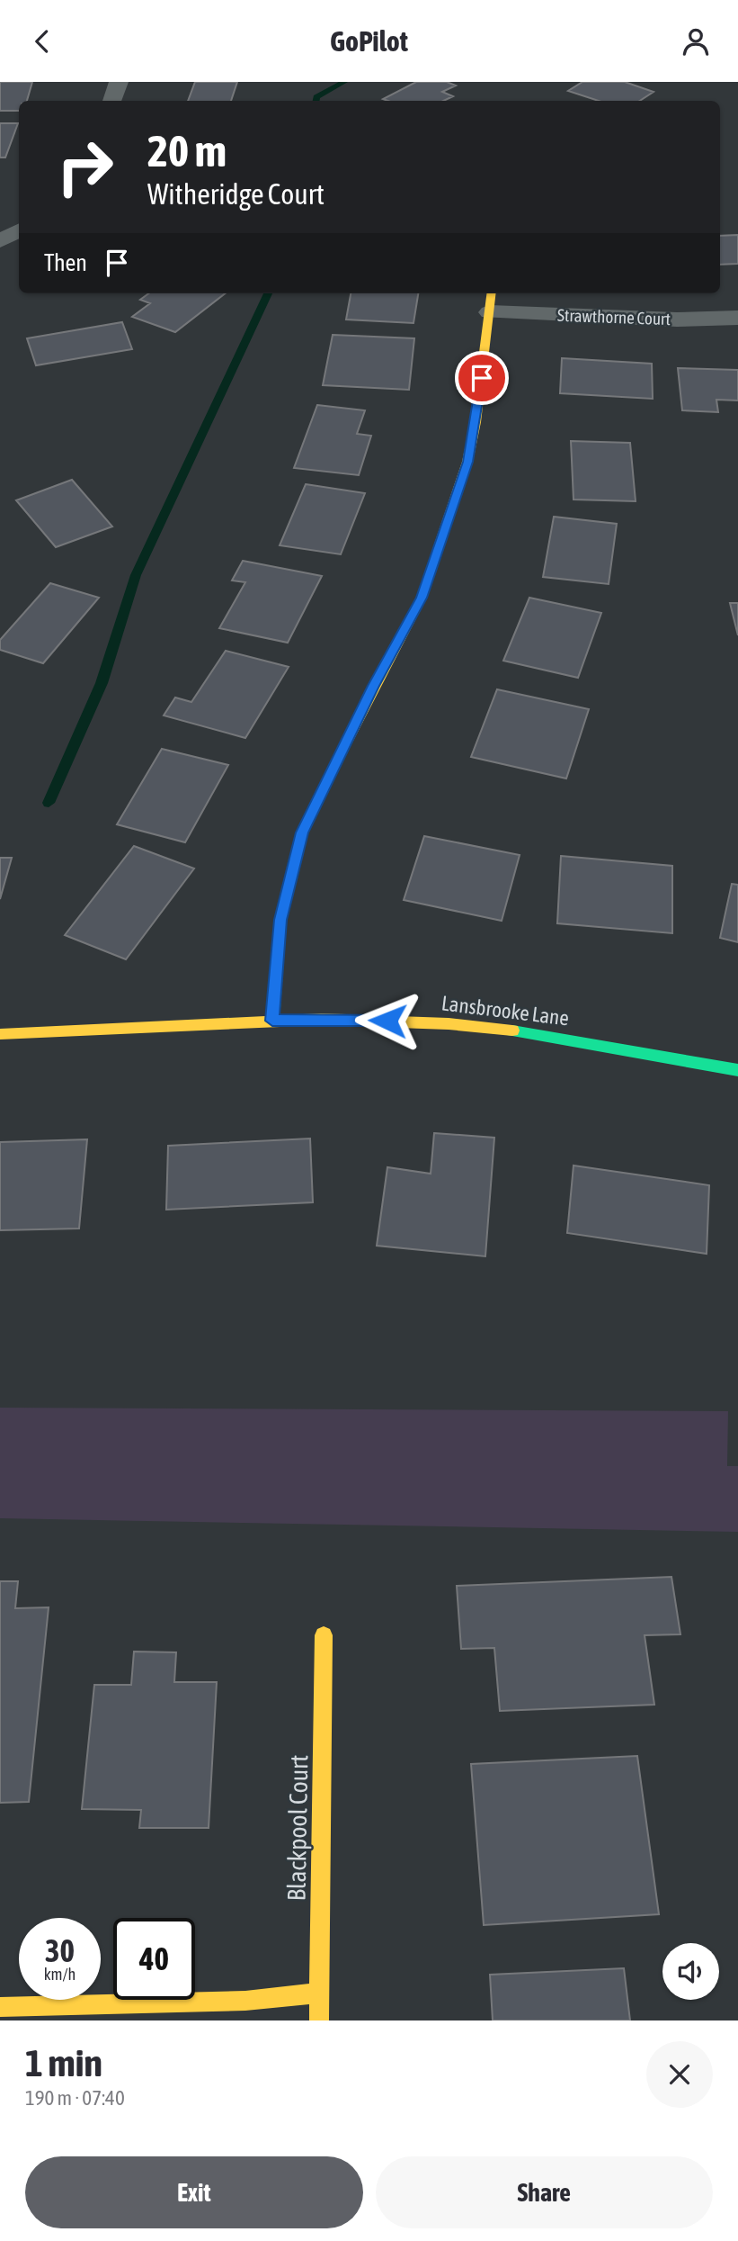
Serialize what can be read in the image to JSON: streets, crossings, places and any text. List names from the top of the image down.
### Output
{
  "streets": {
    "street": ["Strawthorne Court", "Lansbrooke Lane", "Blackpool Court"]
  },
  "page": {
    "header": "GoPilot",
    "turn": ["20 m", "Witheridge Court"],
    "then": "Then",
    "speed": "30 km/h",
    "limit": "40",
    "heading": ["1 min", "190 m · 07:40"],
    "buttons": ["Exit", "Share"]
  }
}
